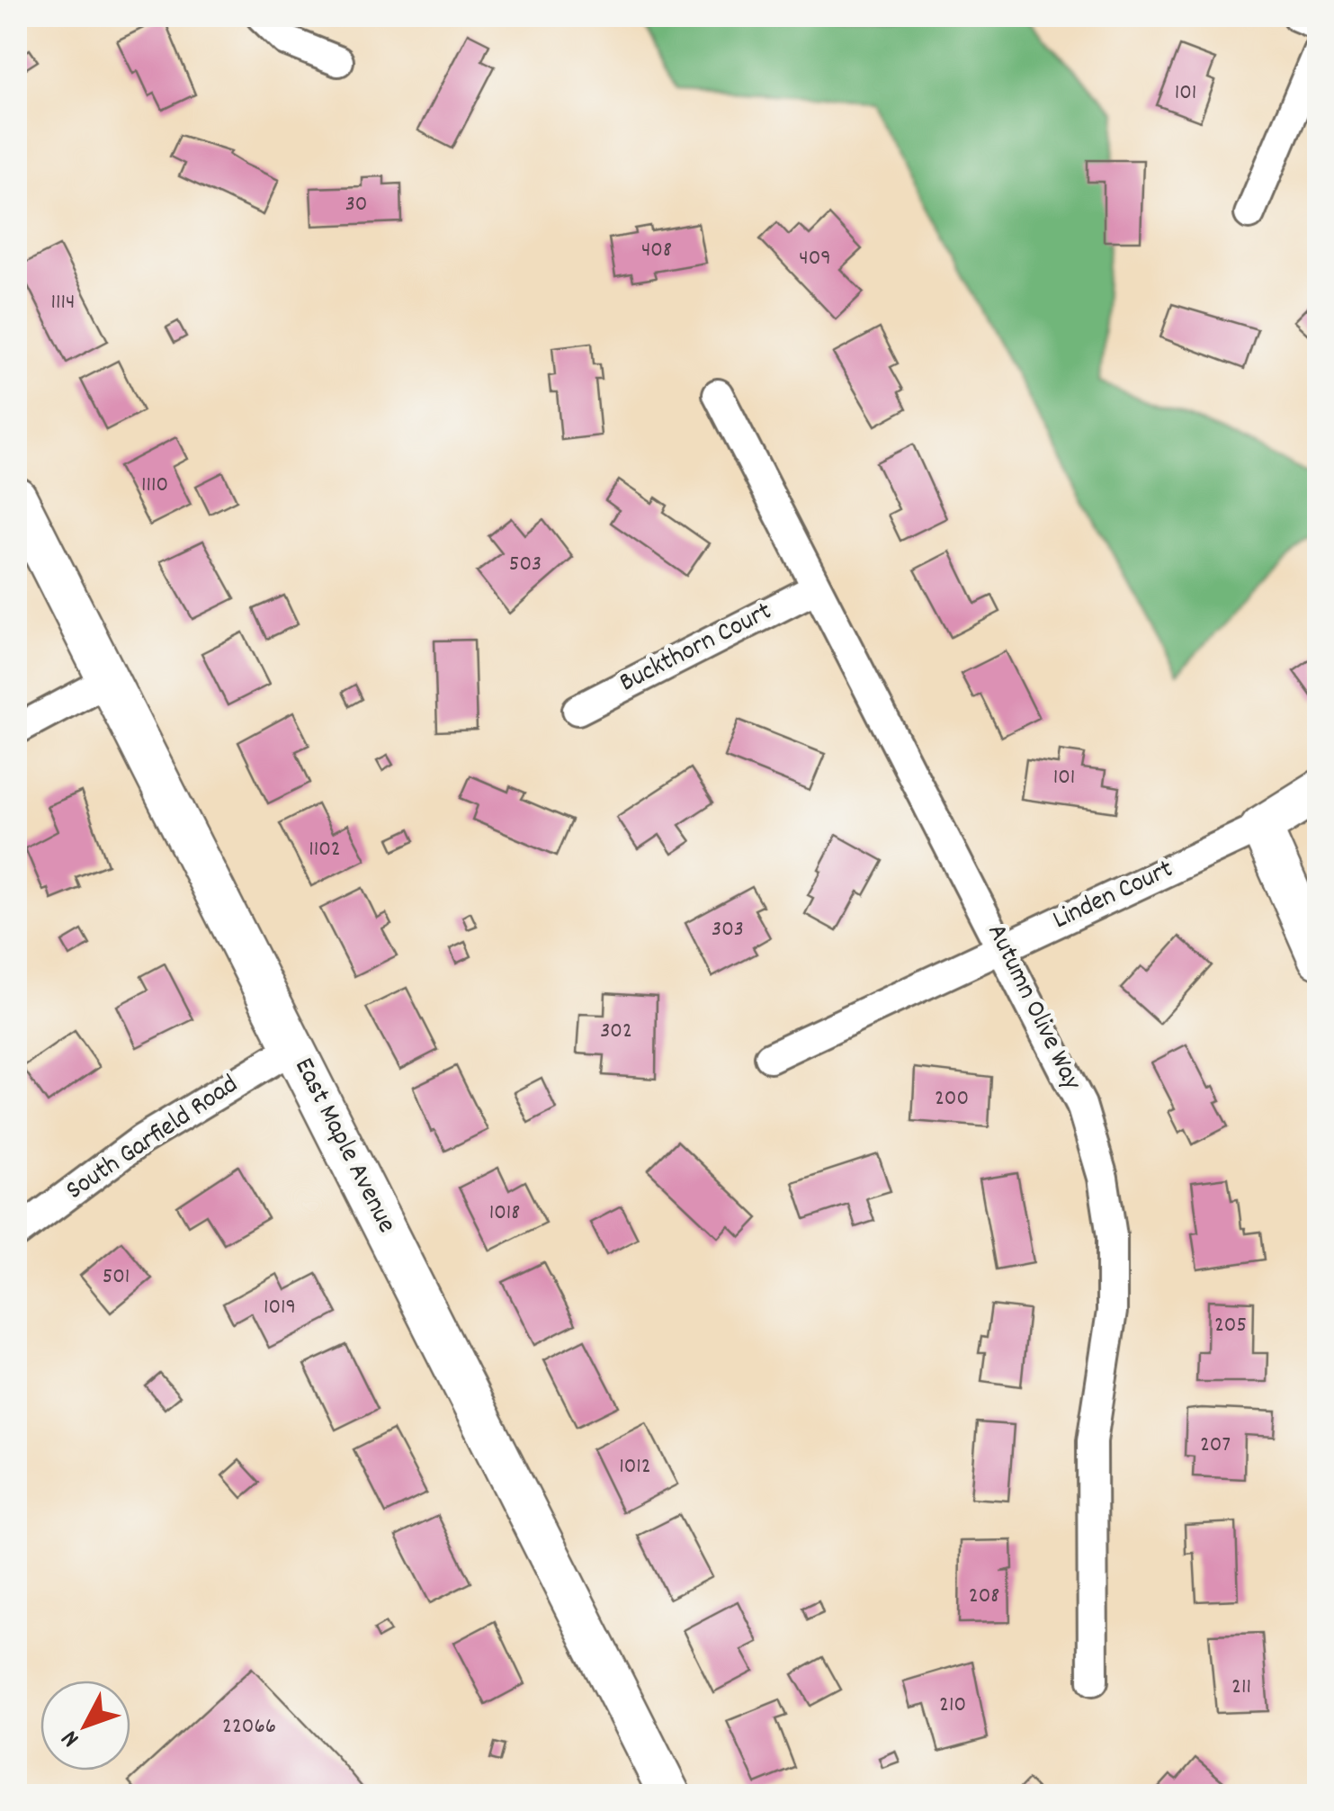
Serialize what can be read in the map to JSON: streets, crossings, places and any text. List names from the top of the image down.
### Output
{
  "streets": {
    "main road": ["East Maple Avenue"],
    "street": [
      "Buckthorn Court",
      "Linden Court",
      "Autumn Olive Way",
      "South Garfield Road"
    ]
  },
  "crossings": [
    ["Buckthorn Court", "Autumn Olive Way"],
    ["Linden Court", "Autumn Olive Way"],
    ["South Garfield Road", "East Maple Avenue"]
  ],
  "house_numbers": [
    "101",
    "30",
    "408",
    "409",
    "1114",
    "1110",
    "503",
    "101",
    "1102",
    "303",
    "302",
    "200",
    "1018",
    "501",
    "1019",
    "205",
    "207",
    "1012",
    "208",
    "211",
    "210",
    "22066"
  ],
  "north": "bottom left"
}
